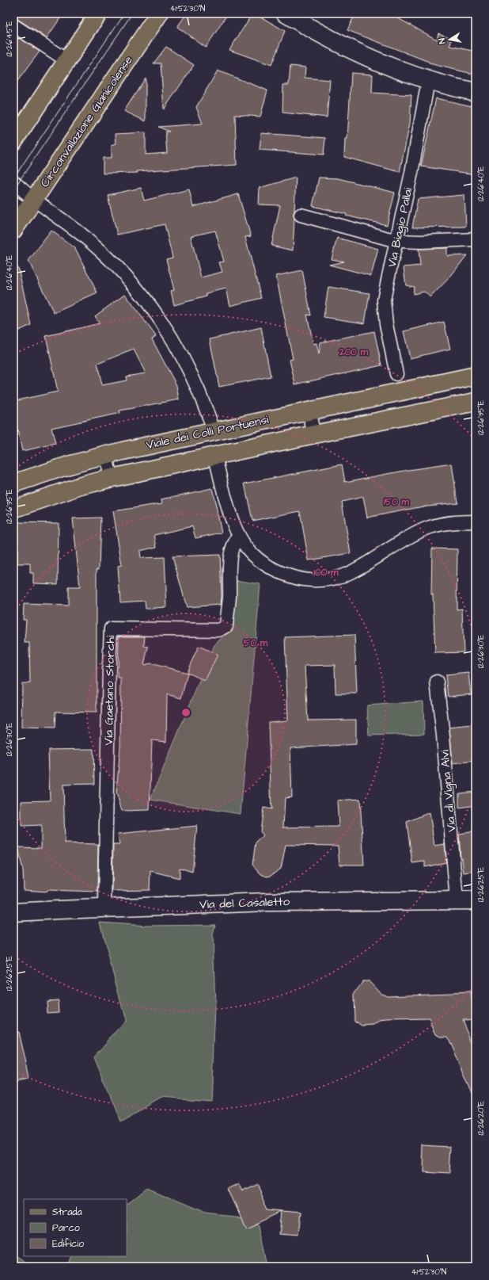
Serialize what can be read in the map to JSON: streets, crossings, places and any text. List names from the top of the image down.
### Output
{
  "streets": {
    "main road": ["Circonvallazione Gianicolense", "Viale dei Colli Portuensi"],
    "street": [
      "Via Biagio Pallai",
      "Via Gaetano Storchi",
      "Via di Vigna Alvi",
      "Via del Casaletto"
    ]
  },
  "crossings": [
    ["Via di Vigna Alvi", "Via del Casaletto"]
  ],
  "legend": ["Strada", "Parco", "Edificio"],
  "north": "left",
  "coordinates": [
    "41°52'30\"N",
    "12°26'45\"E",
    "12°26'40\"E",
    "12°26'35\"E",
    "12°26'30\"E",
    "12°26'25\"E",
    "12°26'20\"E"
  ],
  "rings": [
    "200 m",
    "150 m",
    "100 m",
    "50 m"
  ]
}
